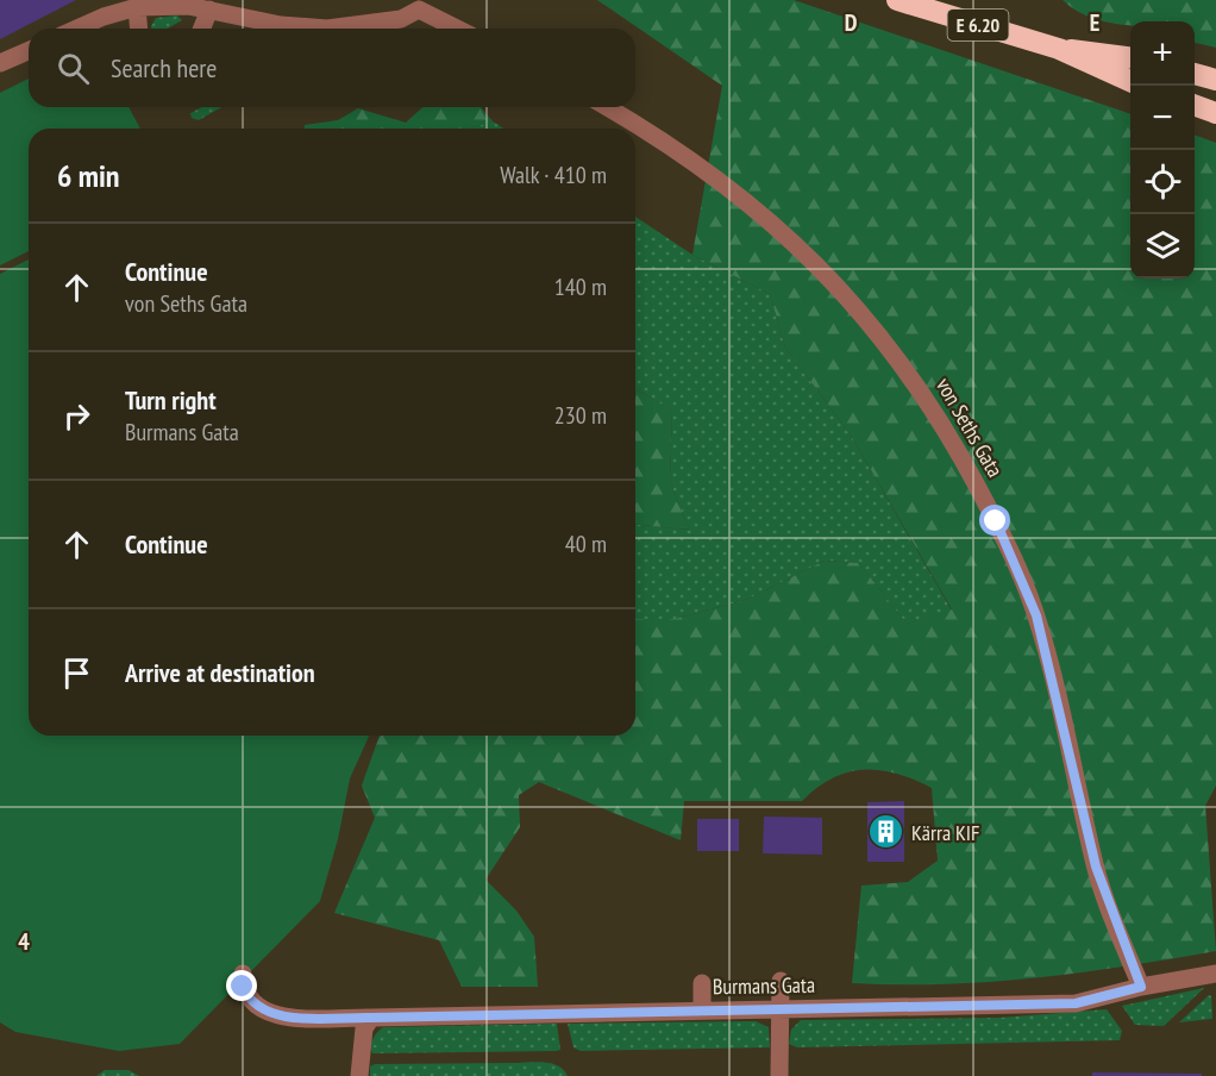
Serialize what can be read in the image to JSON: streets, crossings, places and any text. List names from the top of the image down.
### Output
{
  "streets": {
    "highway": ["E 6.20"],
    "street": ["von Seths Gata", "Burmans Gata"]
  },
  "crossings": [
    ["von Seths Gata", "Burmans Gata"]
  ],
  "places": {
    "building": ["Kärra KIF"]
  },
  "page": {
    "map_buttons": ["+", "−"],
    "search": "Search here",
    "heading": ["6 min", "Walk · 410 m"],
    "list": [
      ["Continue", "von Seths Gata", "140 m"],
      ["Turn right", "Burmans Gata", "230 m"],
      ["Continue", "40 m"],
      "Arrive at destination"
    ]
  },
  "grid": {
    "columns": ["D", "E"],
    "rows": ["4"]
  }
}
